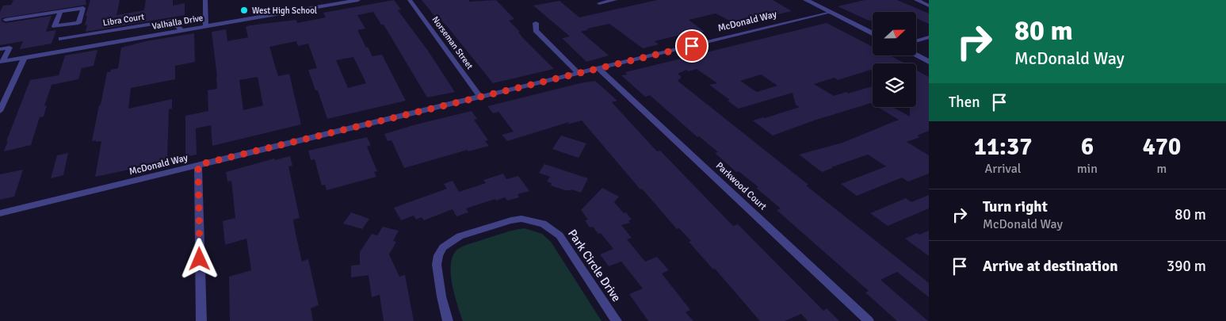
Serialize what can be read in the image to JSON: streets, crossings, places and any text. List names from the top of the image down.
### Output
{
  "streets": {
    "street": [
      "Libra Court",
      "McDonald Way",
      "Valhalla Drive",
      "Norseman Street",
      "Parkwood Court",
      "Park Circle Drive"
    ]
  },
  "crossings": [
    ["Libra Court", "Valhalla Drive"],
    ["McDonald Way", "Norseman Street"],
    ["McDonald Way", "Parkwood Court"]
  ],
  "places": ["West High School"],
  "north": "right",
  "page": {
    "turn": ["80 m", "McDonald Way"],
    "then": "Then",
    "eta": [
      "11:37",
      "Arrival",
      "6",
      "min",
      "470",
      "m"
    ],
    "list": [
      {
        "name": "Turn right",
        "note": "McDonald Way",
        "value": "80 m"
      },
      {
        "name": "Arrive at destination",
        "value": "390 m"
      }
    ]
  }
}
